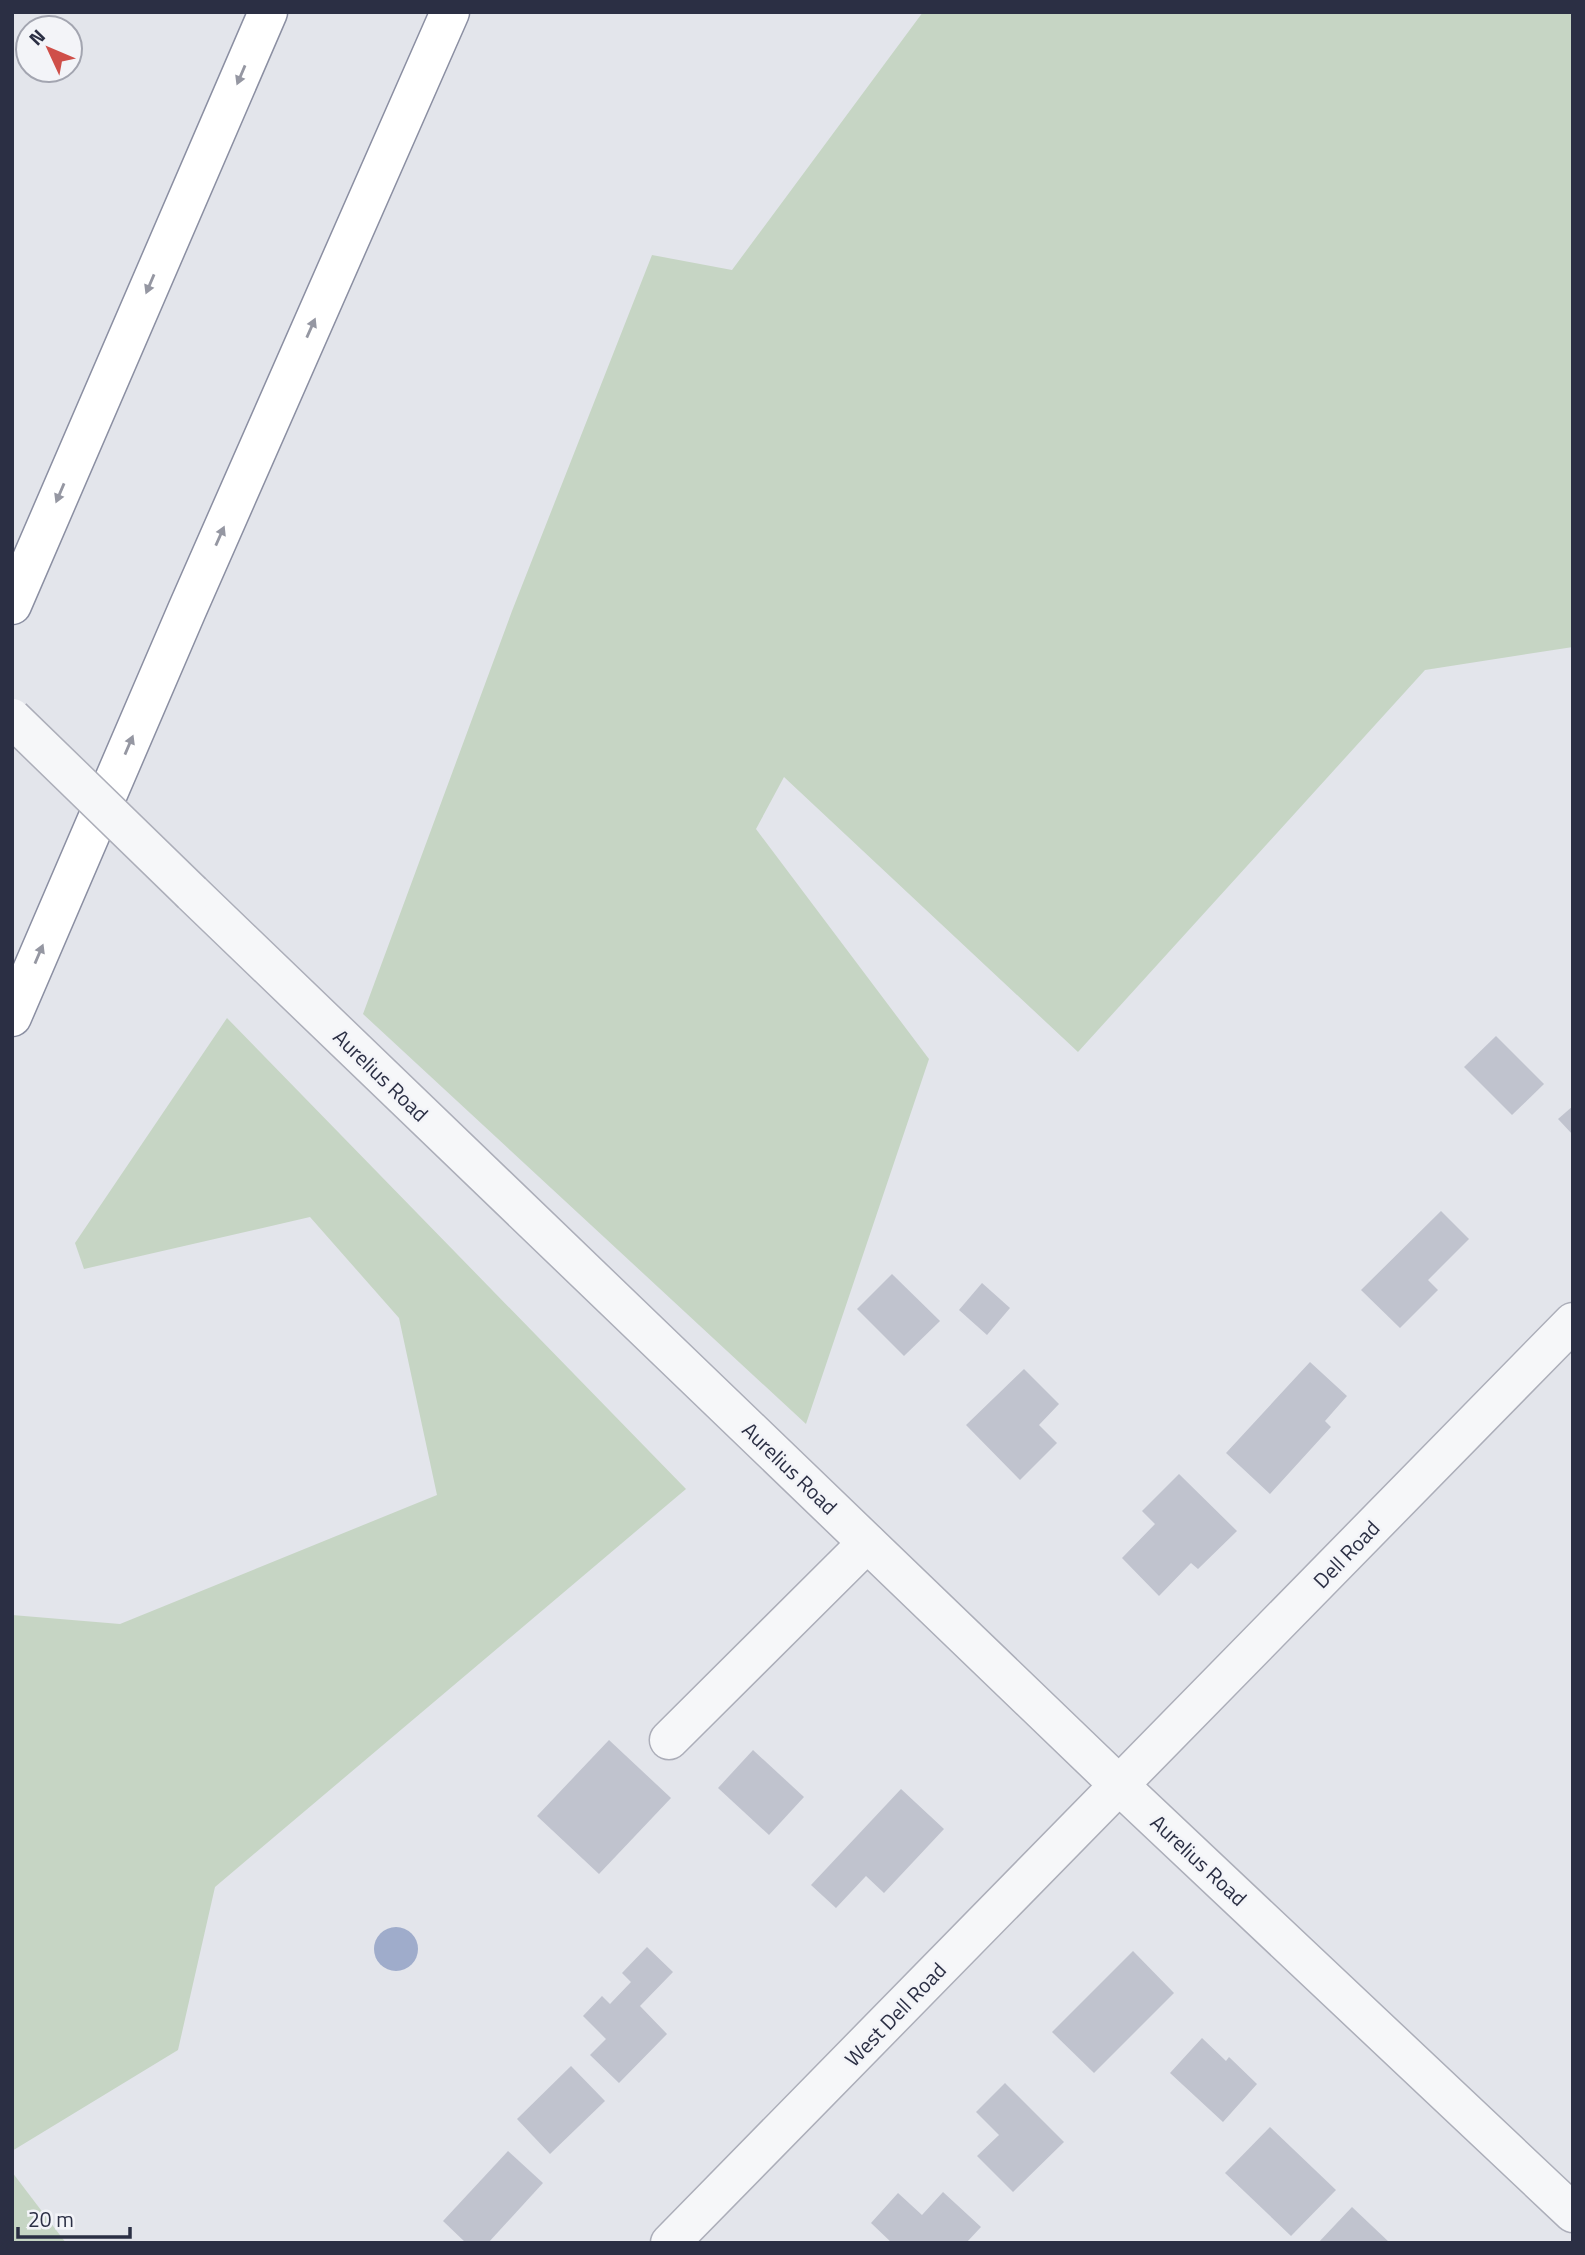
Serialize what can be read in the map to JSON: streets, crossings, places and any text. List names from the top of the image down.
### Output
{
  "streets": {
    "street": ["Aurelius Road", "Dell Road", "West Dell Road"]
  },
  "crossings": [
    ["Aurelius Road", "Dell Road"],
    ["Aurelius Road", "West Dell Road"],
    ["Dell Road", "West Dell Road"]
  ],
  "scale_bar": "20 m",
  "north": "top left"
}
